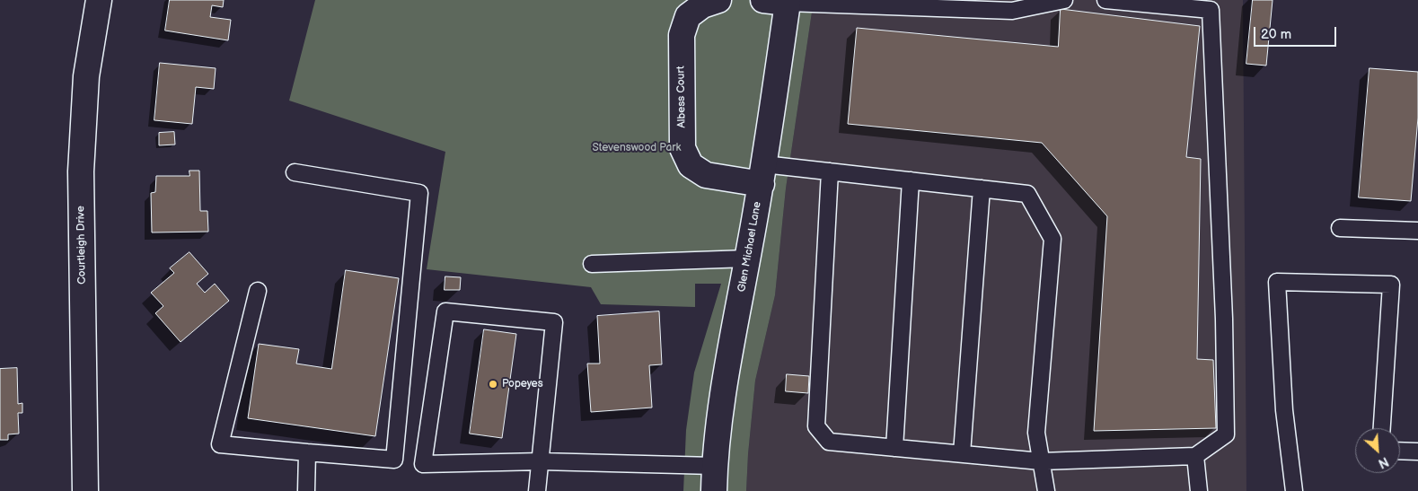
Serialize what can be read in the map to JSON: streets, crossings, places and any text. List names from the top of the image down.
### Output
{
  "streets": {
    "street": ["Albess Court", "Courtleigh Drive", "Glen Michael Lane"]
  },
  "crossings": [
    ["Albess Court", "Glen Michael Lane"]
  ],
  "parks": ["Stevenswood Park"],
  "places": ["Popeyes"],
  "scale_bar": "20 m",
  "north": "bottom right"
}
